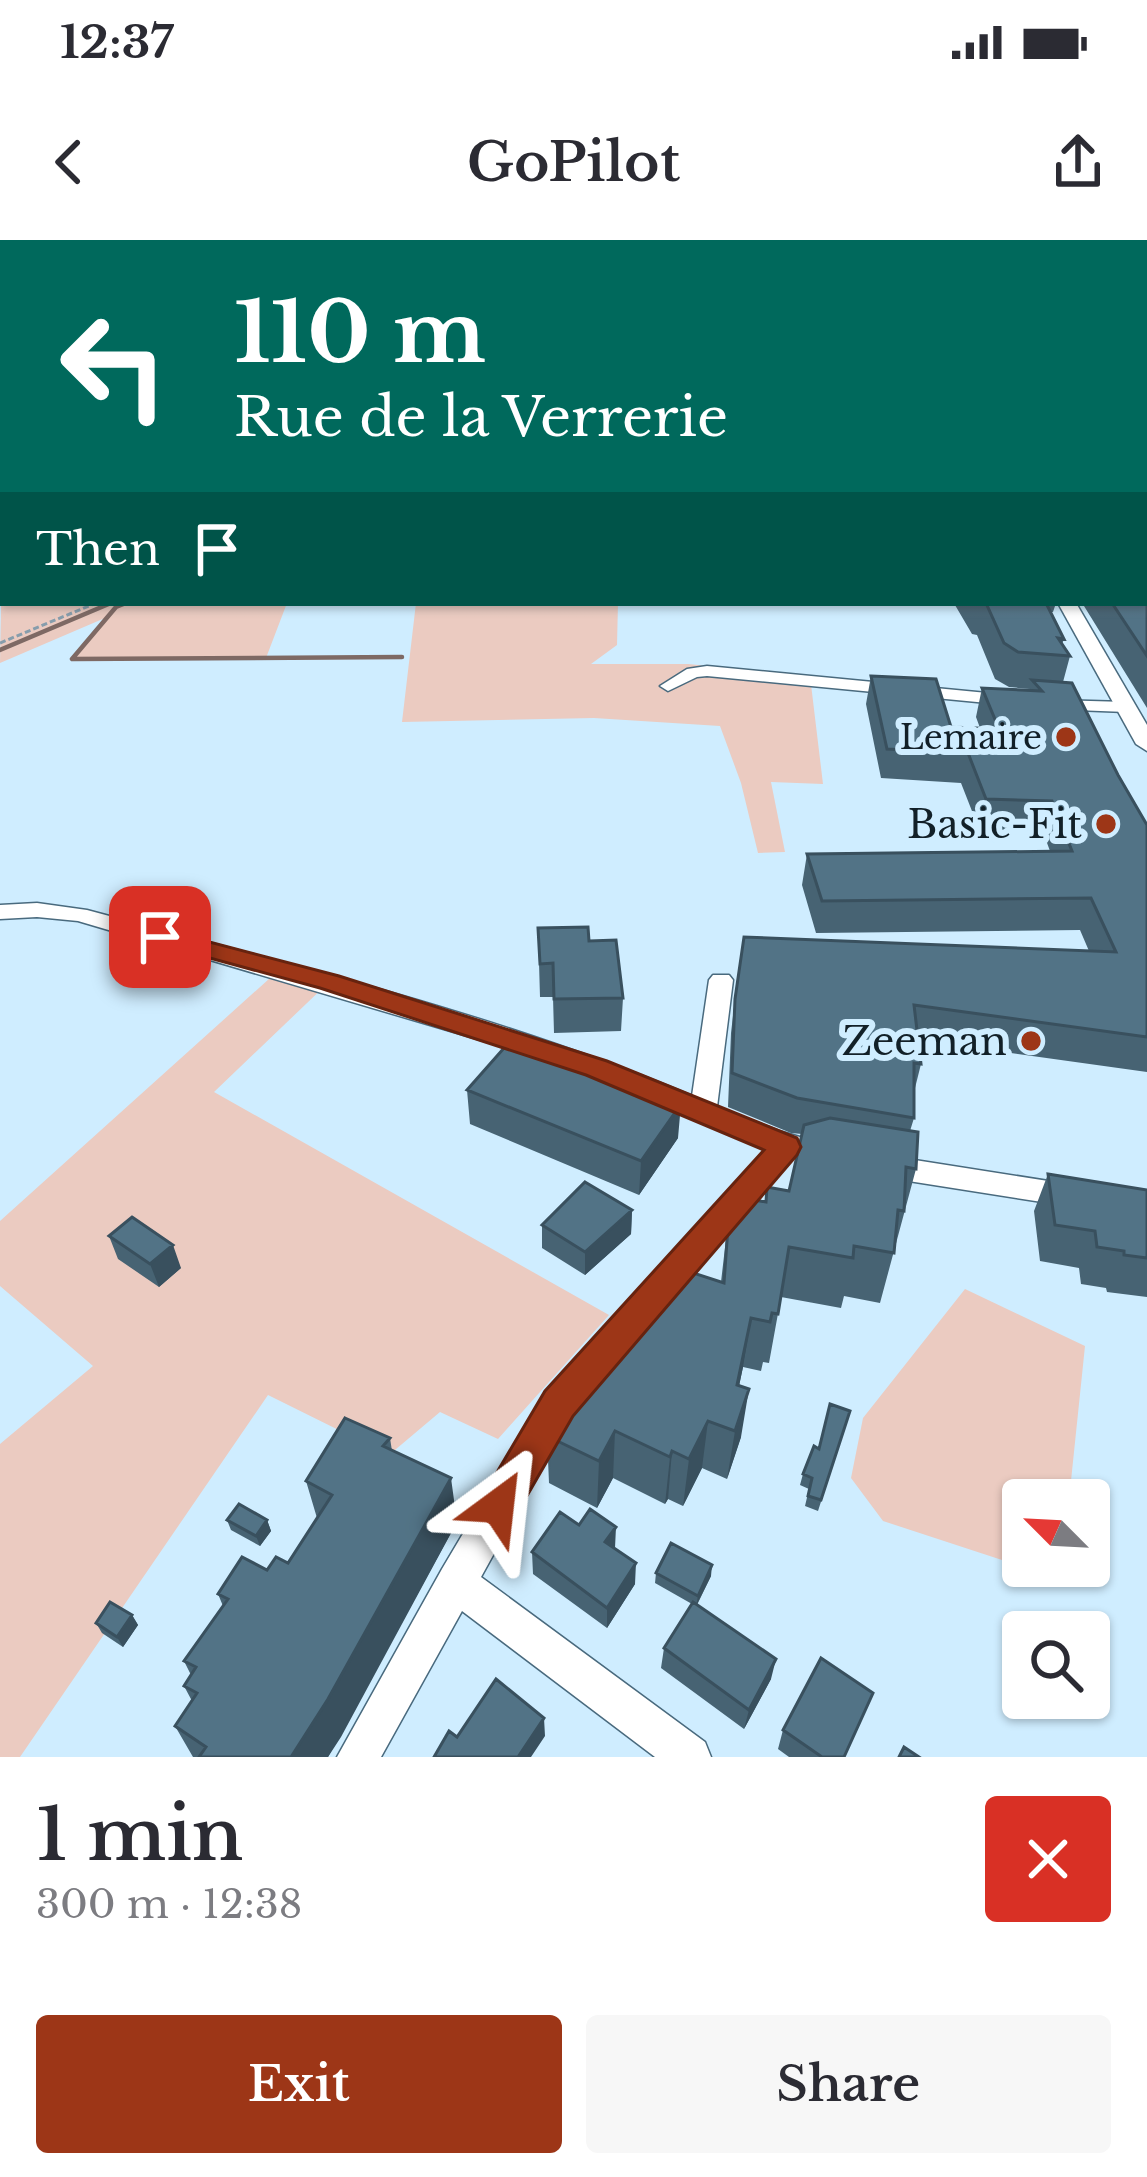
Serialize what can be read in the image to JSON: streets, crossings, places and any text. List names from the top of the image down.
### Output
{
  "places": ["Lemaire", "Basic-Fit", "Zeeman"],
  "north": "top left",
  "page": {
    "status": "12:37",
    "header": "GoPilot",
    "turn": ["110 m", "Rue de la Verrerie"],
    "then": "Then",
    "heading": ["1 min", "300 m · 12:38"],
    "buttons": ["Exit", "Share"]
  }
}
